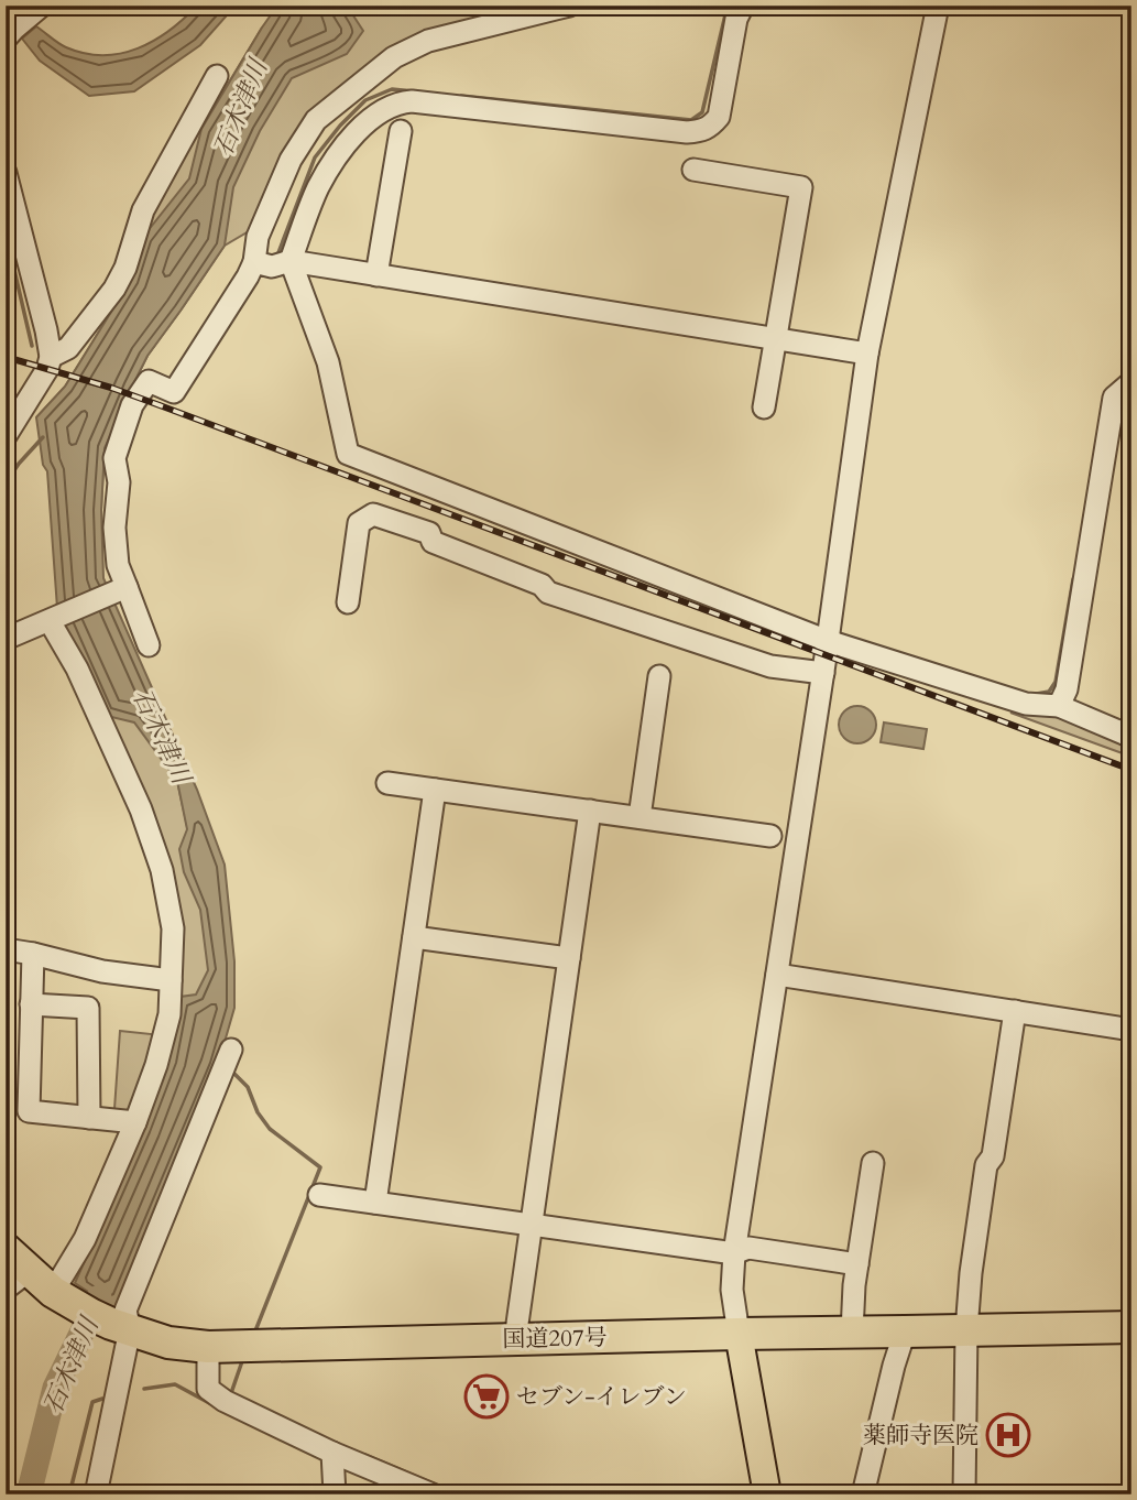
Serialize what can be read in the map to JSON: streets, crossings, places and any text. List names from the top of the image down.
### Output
{
  "streets": {
    "highway": ["国道207号"]
  },
  "water": ["石木津川"],
  "places": {
    "supermarket": ["セブン-イレブン"],
    "hospital": ["薬師寺医院"]
  }
}
